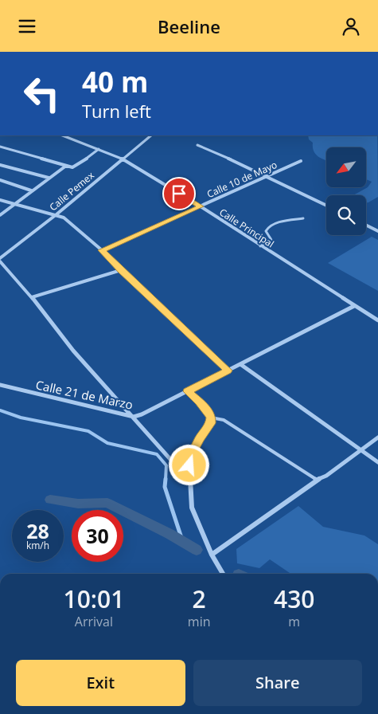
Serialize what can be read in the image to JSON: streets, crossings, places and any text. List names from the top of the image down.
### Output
{
  "streets": {
    "street": [
      "Calle 10 de Mayo",
      "Calle Pemex",
      "Calle Principal",
      "Calle 21 de Marzo"
    ]
  },
  "crossings": [
    ["Calle 10 de Mayo", "Calle Principal"],
    ["Calle Pemex", "Calle Principal"],
    ["Calle Principal", "Calle 21 de Marzo"]
  ],
  "north": "bottom left",
  "page": {
    "header": "Beeline",
    "turn": ["40 m", "Turn left"],
    "speed": "28 km/h",
    "limit": "30",
    "eta": [
      "10:01",
      "Arrival",
      "2",
      "min",
      "430",
      "m"
    ],
    "buttons": ["Exit", "Share"]
  }
}
